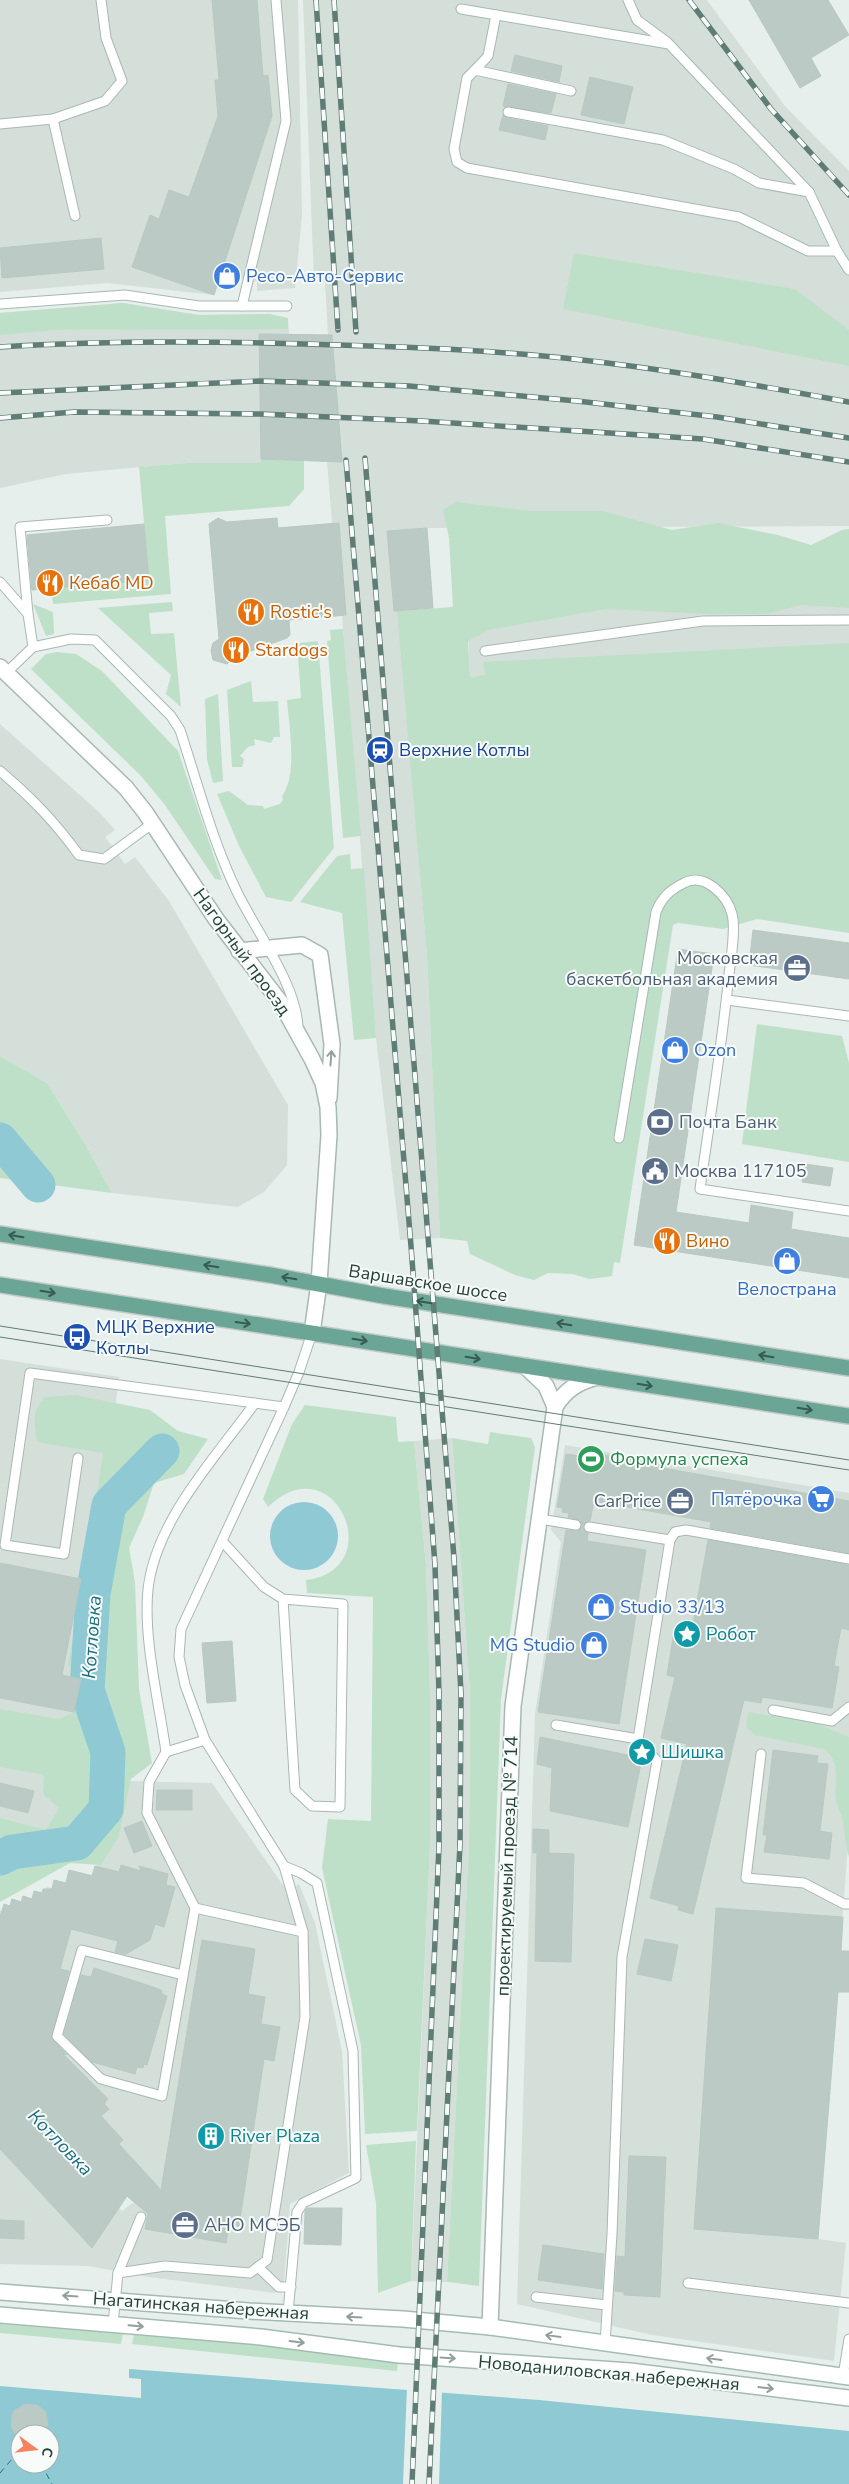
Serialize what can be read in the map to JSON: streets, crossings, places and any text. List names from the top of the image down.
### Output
{
  "streets": {
    "main road": ["Варшавское шоссе"],
    "street": [
      "Нагорный проезд",
      "проектируемый проезд № 714",
      "Нагатинская набережная",
      "Новоданиловская набережная"
    ]
  },
  "crossings": [
    ["Нагорный проезд", "Варшавское шоссе"],
    ["проектируемый проезд № 714", "Новоданиловская набережная"],
    ["Нагатинская набережная", "Новоданиловская набережная"]
  ],
  "water": ["Котловка"],
  "places": {
    "shop": [
      "Ресо-Авто-Сервис",
      "Ozon",
      "Велострана",
      "Studio 33/13",
      "MG Studio"
    ],
    "restaurant": [
      "Кебаб MD",
      "Rostic's",
      "Stardogs",
      "Вино"
    ],
    "station": ["Верхние Котлы"],
    "office": ["Московская баскетбольная академия", "CarPrice", "АНО МСЭБ"],
    "bank": ["Почта Банк"],
    "public building": ["Москва 117105"],
    "bus stop": ["МЦК Верхние Котлы"],
    "sports": ["Формула успеха"],
    "supermarket": ["Пятёрочка"],
    "place": ["Робот", "Шишка"],
    "building": ["River Plaza"]
  },
  "north": "right"
}
